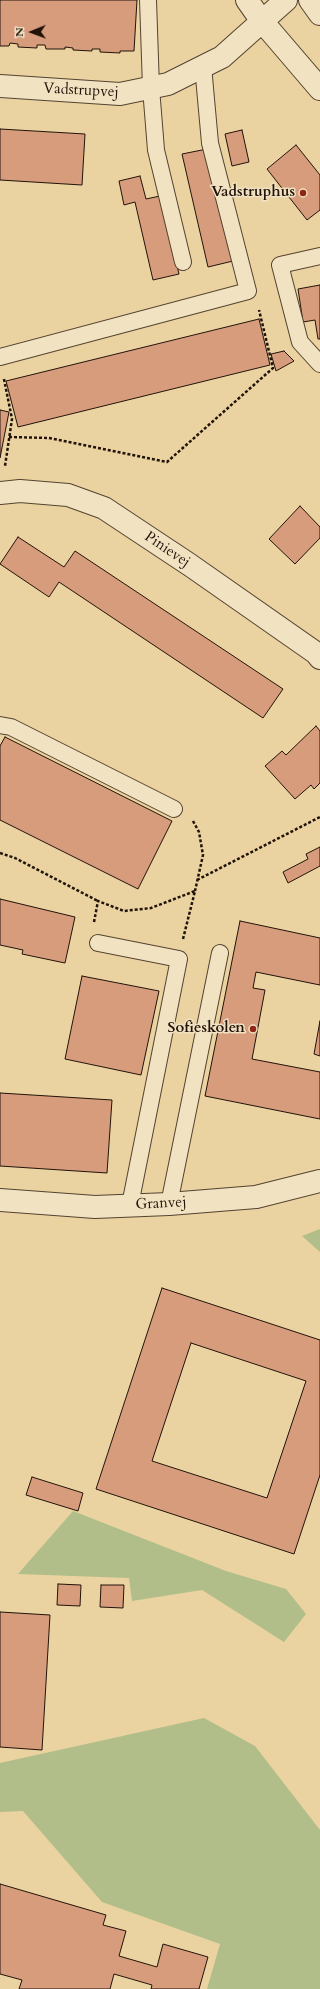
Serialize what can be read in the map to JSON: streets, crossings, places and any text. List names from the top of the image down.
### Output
{
  "streets": {
    "street": ["Vadstrupvej", "Pinievej", "Granvej"]
  },
  "places": ["Vadstruphus", "Sofieskolen"],
  "north": "left"
}
